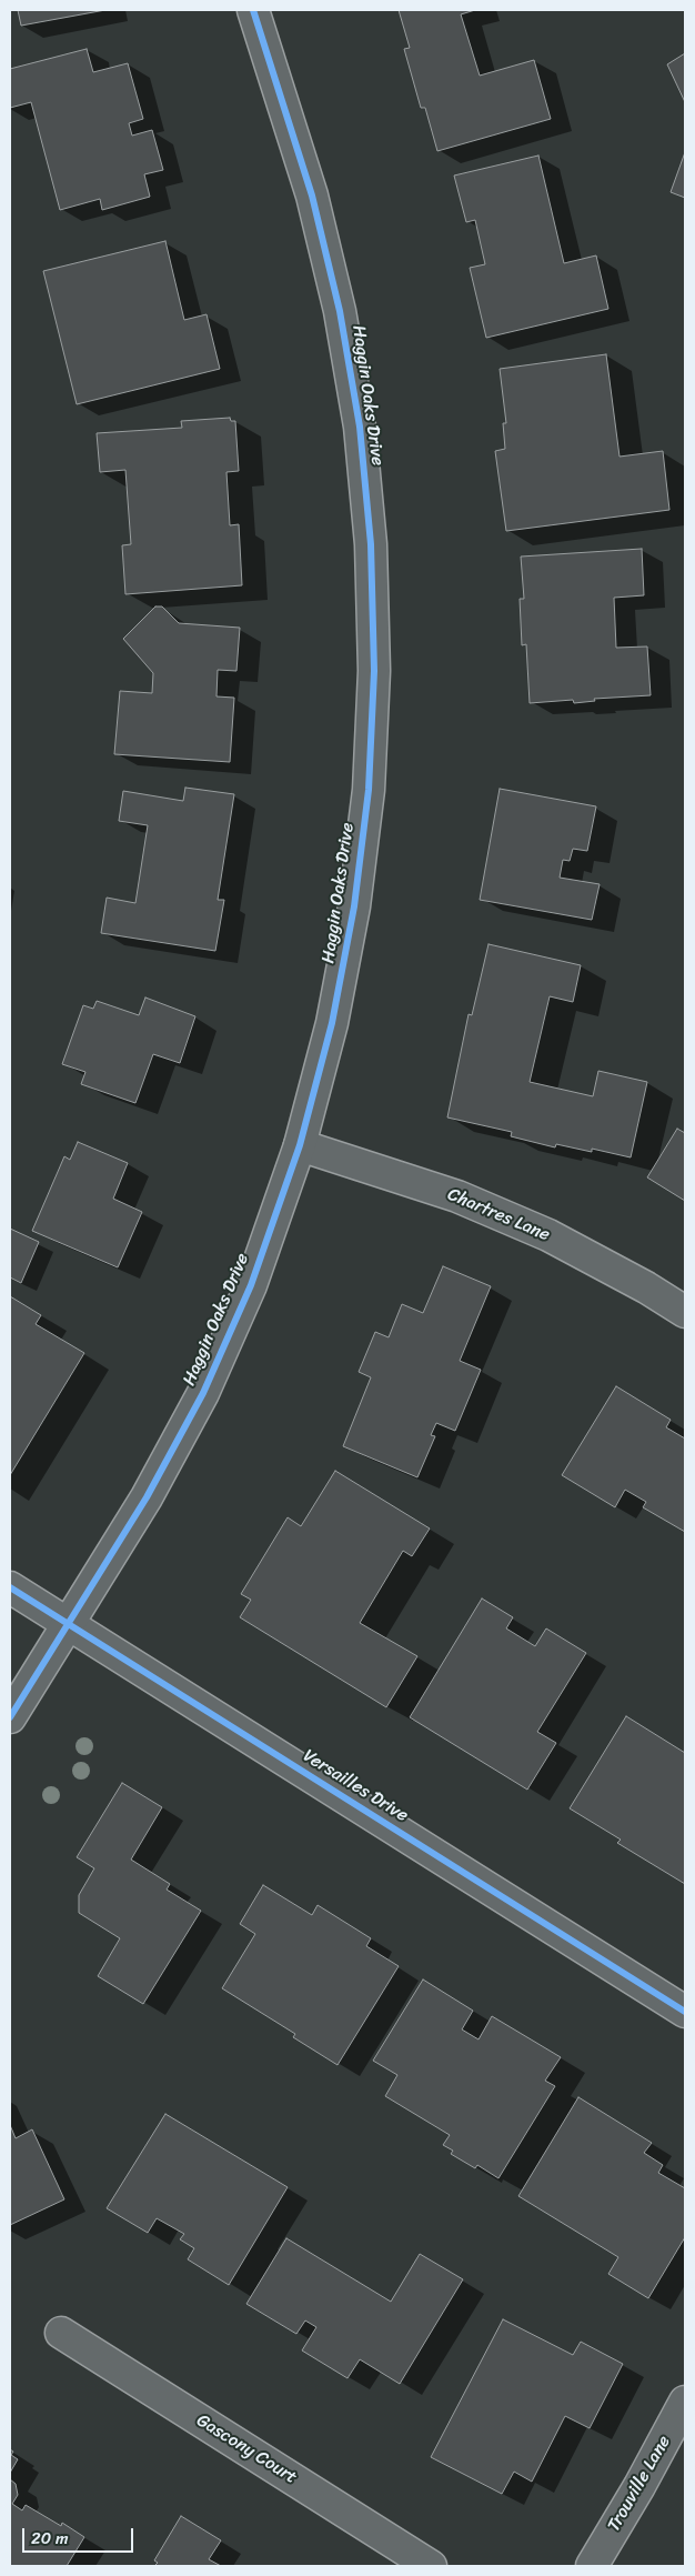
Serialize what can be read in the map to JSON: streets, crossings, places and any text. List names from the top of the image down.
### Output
{
  "streets": {
    "street": [
      "Haggin Oaks Drive",
      "Chartres Lane",
      "Versailles Drive",
      "Gascony Court",
      "Trouville Lane"
    ]
  },
  "crossings": [
    ["Haggin Oaks Drive", "Chartres Lane"],
    ["Haggin Oaks Drive", "Versailles Drive"]
  ],
  "scale_bar": "20 m"
}
